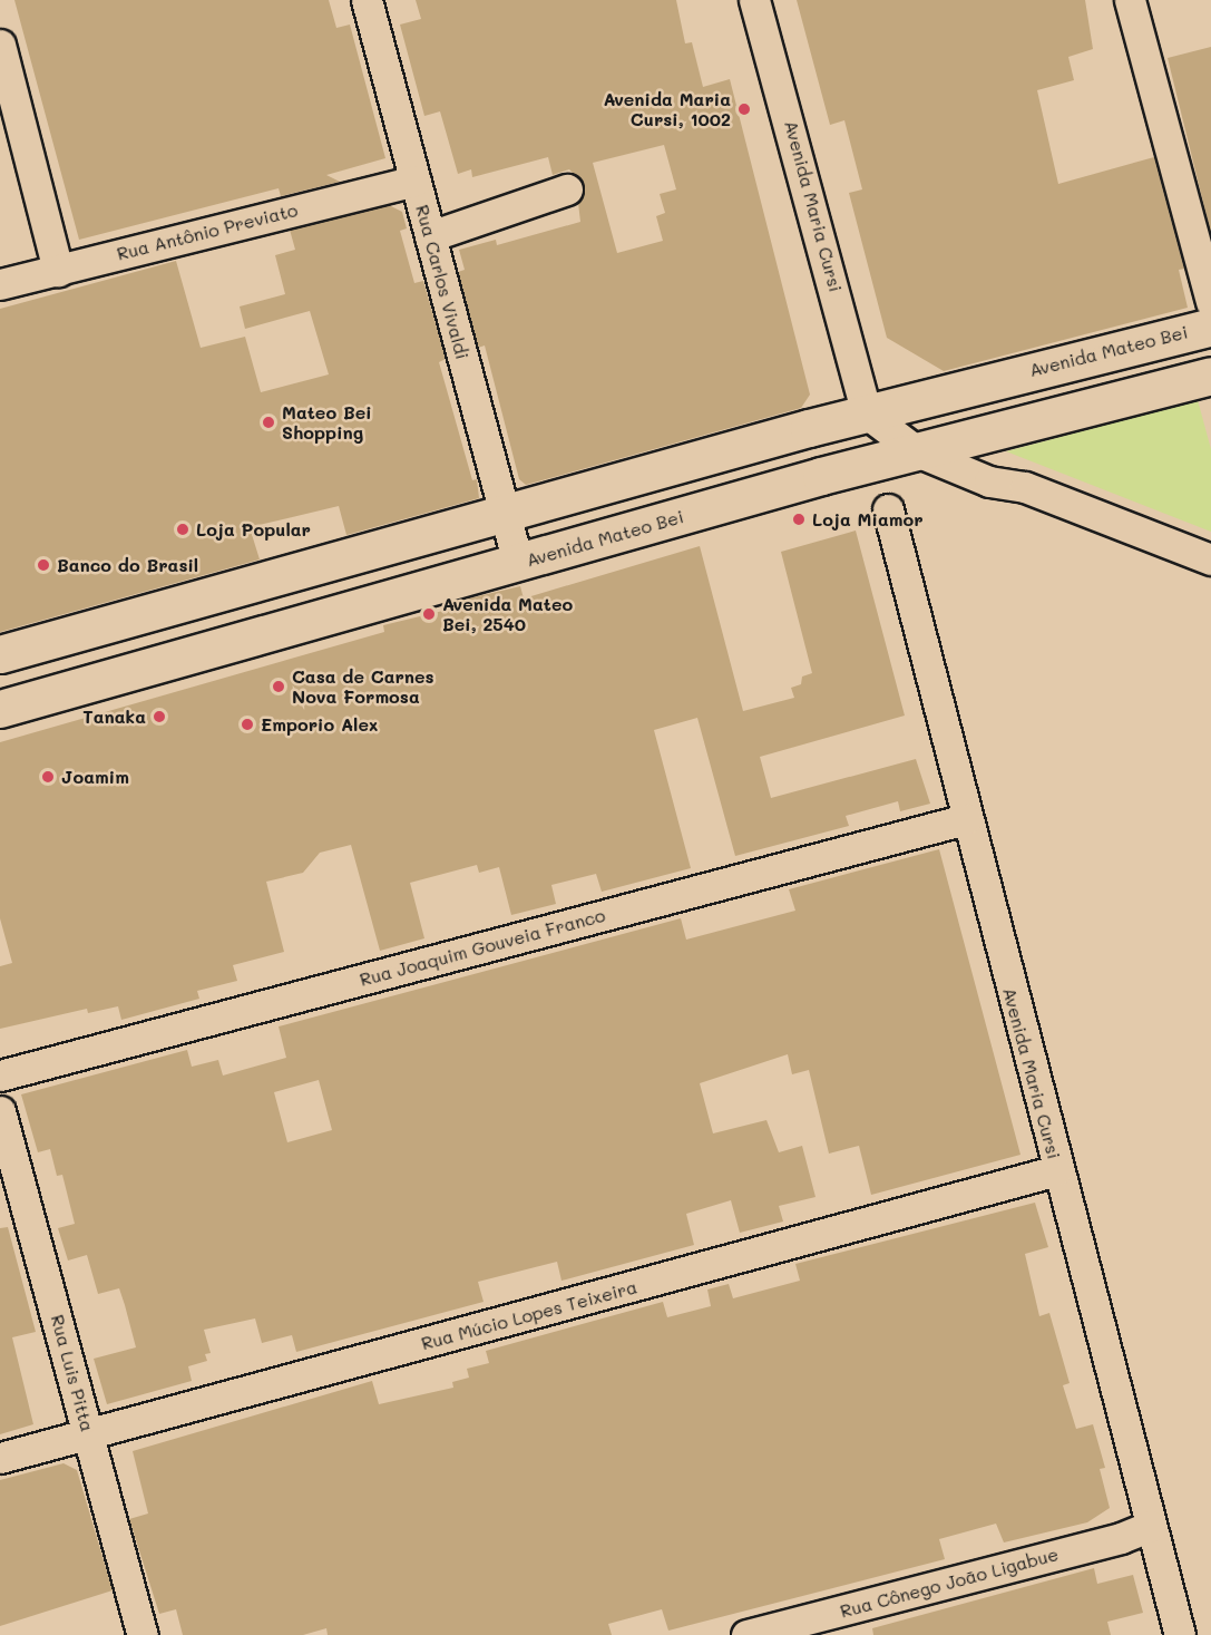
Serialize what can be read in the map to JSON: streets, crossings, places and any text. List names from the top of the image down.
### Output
{
  "streets": {
    "main road": ["Avenida Mateo Bei"],
    "street": [
      "Avenida Maria Cursi",
      "Rua Antônio Previato",
      "Rua Carlos Vivaldi",
      "Rua Joaquim Gouveia Franco",
      "Rua Múcio Lopes Teixeira",
      "Rua Luis Pitta",
      "Rua Cônego João Ligabue"
    ]
  },
  "crossings": [
    ["Avenida Maria Cursi", "Avenida Mateo Bei"],
    ["Avenida Maria Cursi", "Rua Joaquim Gouveia Franco"],
    ["Avenida Maria Cursi", "Rua Múcio Lopes Teixeira"],
    ["Avenida Maria Cursi", "Rua Cônego João Ligabue"],
    ["Rua Antônio Previato", "Rua Carlos Vivaldi"],
    ["Rua Carlos Vivaldi", "Avenida Mateo Bei"],
    ["Rua Múcio Lopes Teixeira", "Rua Luis Pitta"]
  ],
  "places": [
    "Avenida Maria Cursi, 1002",
    "Mateo Bei Shopping",
    "Loja Miamor",
    "Loja Popular",
    "Banco do Brasil",
    "Avenida Mateo Bei, 2540",
    "Casa de Carnes Nova Formosa",
    "Tanaka",
    "Emporio Alex",
    "Joamim"
  ]
}
